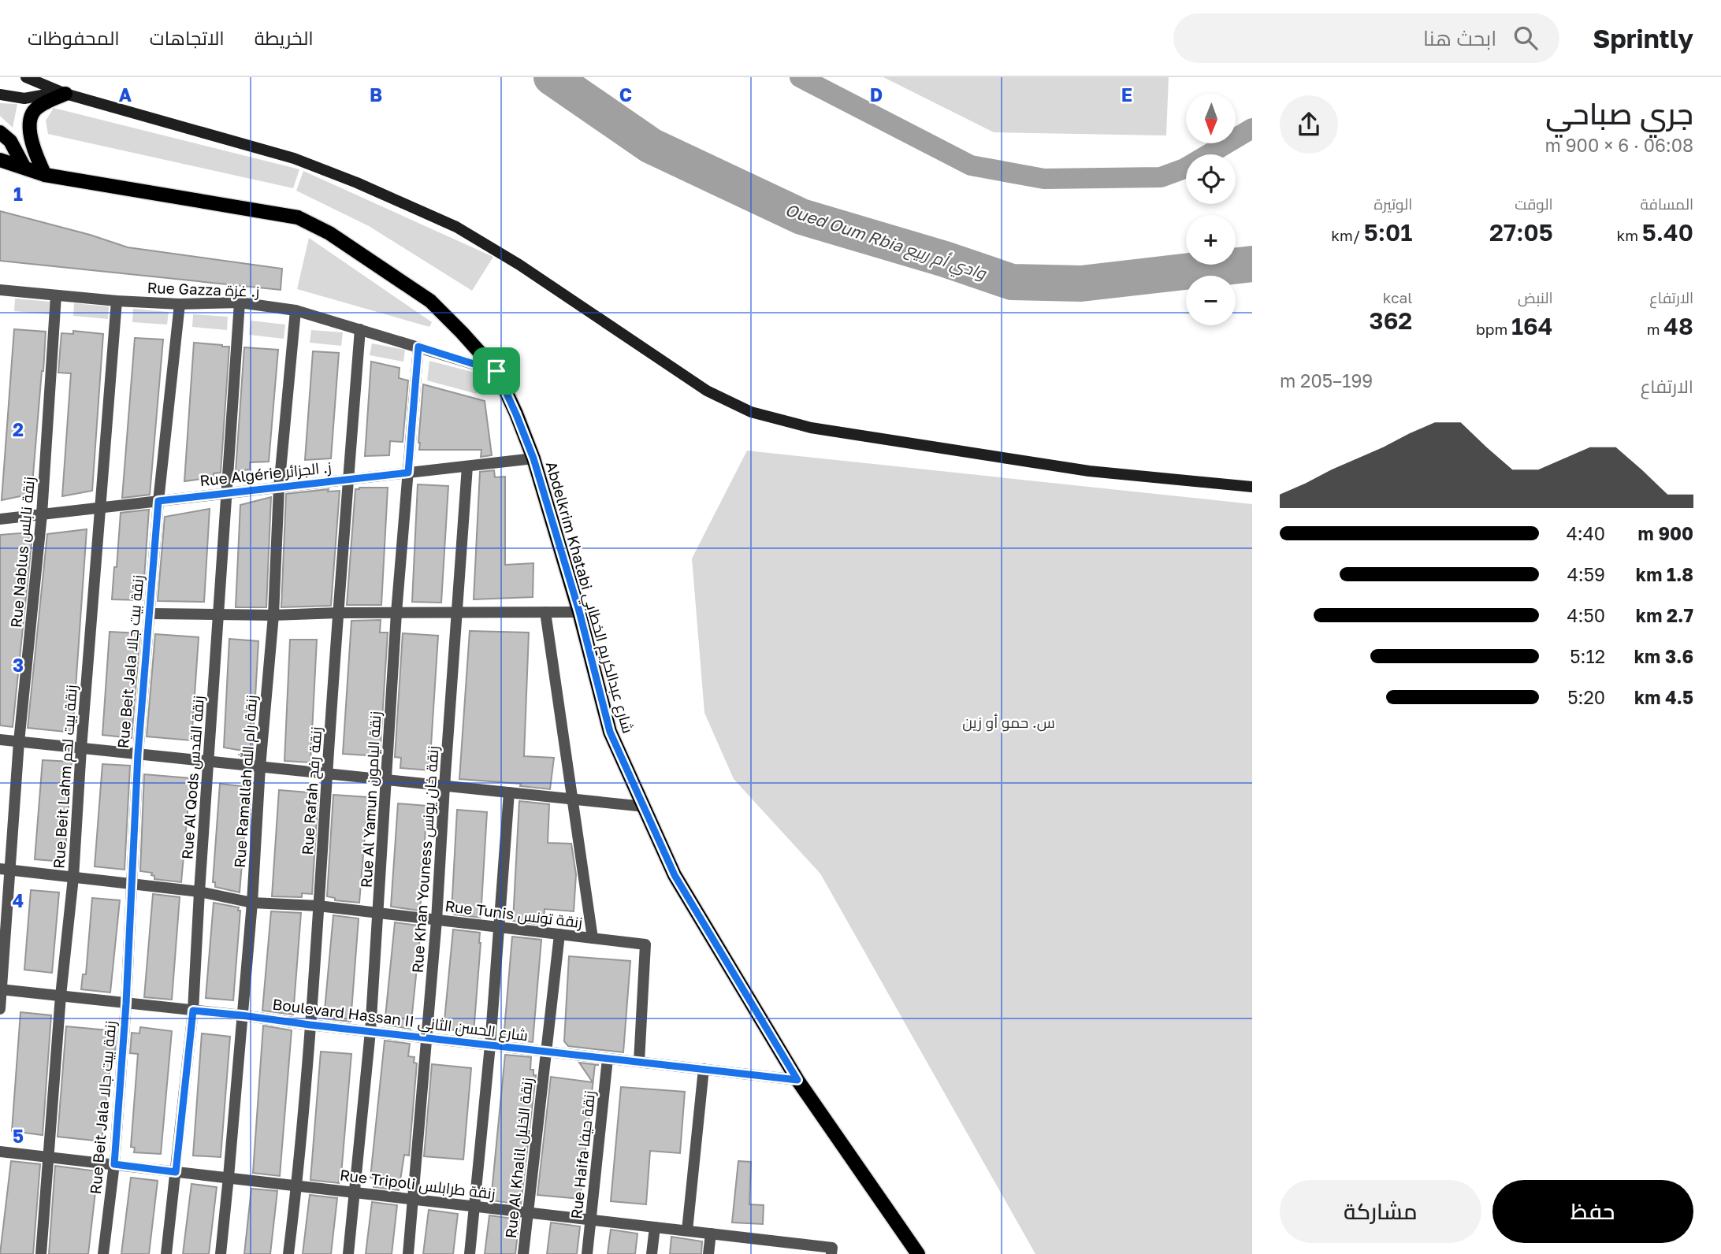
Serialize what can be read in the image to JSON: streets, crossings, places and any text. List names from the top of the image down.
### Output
{
  "streets": {
    "main road": ["Abdelkrim Khatabi شارع عبدالكريم الخطابي"],
    "street": [
      "Rue Gazza ز. غزة",
      "Rue Algérie ز. الجزائر",
      "Rue Nablus زنقة نابلس",
      "Rue Beit Jala زنقة بيت جالا",
      "Rue Beit Lahm زنقة بيت لحم",
      "Rue Al Qods زنقة القدس",
      "Rue Ramallah زنقة رام الله",
      "Rue Rafah زنقة رفح",
      "Rue Al Yamun زنقة اليامون",
      "Rue Khan Youness زنقة خان يونس",
      "Rue Tunis زنقة تونس",
      "Boulevard Hassan II شارع الحسن الثاني",
      "Rue Haifa زنقة حيفا",
      "Rue Al Khalil زنقة الخليل",
      "Rue Tripoli زنقة طرابلس"
    ]
  },
  "crossings": [
    ["Rue Gazza ز. غزة", "Rue Nablus زنقة نابلس"],
    ["Rue Gazza ز. غزة", "Abdelkrim Khatabi شارع عبدالكريم الخطابي"],
    ["Rue Gazza ز. غزة", "Rue Beit Jala زنقة بيت جالا"],
    ["Rue Gazza ز. غزة", "Rue Beit Lahm زنقة بيت لحم"],
    ["Rue Gazza ز. غزة", "Rue Al Qods زنقة القدس"],
    ["Rue Gazza ز. غزة", "Rue Ramallah زنقة رام الله"],
    ["Rue Gazza ز. غزة", "Rue Rafah زنقة رفح"],
    ["Rue Gazza ز. غزة", "Rue Al Yamun زنقة اليامون"],
    ["Rue Algérie ز. الجزائر", "Rue Nablus زنقة نابلس"],
    ["Rue Algérie ز. الجزائر", "Abdelkrim Khatabi شارع عبدالكريم الخطابي"],
    ["Rue Algérie ز. الجزائر", "Rue Beit Jala زنقة بيت جالا"],
    ["Rue Algérie ز. الجزائر", "Rue Beit Lahm زنقة بيت لحم"],
    ["Rue Algérie ز. الجزائر", "Rue Al Qods زنقة القدس"],
    ["Rue Algérie ز. الجزائر", "Rue Ramallah زنقة رام الله"],
    ["Rue Algérie ز. الجزائر", "Rue Rafah زنقة رفح"],
    ["Rue Algérie ز. الجزائر", "Rue Al Yamun زنقة اليامون"],
    ["Rue Algérie ز. الجزائر", "Rue Khan Youness زنقة خان يونس"],
    ["Rue Nablus زنقة نابلس", "Rue Tunis زنقة تونس"],
    ["Rue Nablus زنقة نابلس", "Boulevard Hassan II شارع الحسن الثاني"],
    ["Abdelkrim Khatabi شارع عبدالكريم الخطابي", "Boulevard Hassan II شارع الحسن الثاني"],
    ["Rue Beit Jala زنقة بيت جالا", "Rue Tunis زنقة تونس"],
    ["Rue Beit Jala زنقة بيت جالا", "Boulevard Hassan II شارع الحسن الثاني"],
    ["Rue Beit Jala زنقة بيت جالا", "Rue Tripoli زنقة طرابلس"],
    ["Rue Beit Lahm زنقة بيت لحم", "Rue Tunis زنقة تونس"],
    ["Rue Beit Lahm زنقة بيت لحم", "Boulevard Hassan II شارع الحسن الثاني"],
    ["Rue Beit Lahm زنقة بيت لحم", "Rue Tripoli زنقة طرابلس"],
    ["Rue Al Qods زنقة القدس", "Rue Tunis زنقة تونس"],
    ["Rue Al Qods زنقة القدس", "Boulevard Hassan II شارع الحسن الثاني"],
    ["Rue Al Qods زنقة القدس", "Rue Tripoli زنقة طرابلس"],
    ["Rue Ramallah زنقة رام الله", "Rue Tunis زنقة تونس"],
    ["Rue Ramallah زنقة رام الله", "Boulevard Hassan II شارع الحسن الثاني"],
    ["Rue Ramallah زنقة رام الله", "Rue Tripoli زنقة طرابلس"],
    ["Rue Rafah زنقة رفح", "Rue Tunis زنقة تونس"],
    ["Rue Rafah زنقة رفح", "Boulevard Hassan II شارع الحسن الثاني"],
    ["Rue Rafah زنقة رفح", "Rue Tripoli زنقة طرابلس"],
    ["Rue Al Yamun زنقة اليامون", "Rue Tunis زنقة تونس"],
    ["Rue Al Yamun زنقة اليامون", "Boulevard Hassan II شارع الحسن الثاني"],
    ["Rue Al Yamun زنقة اليامون", "Rue Tripoli زنقة طرابلس"],
    ["Rue Khan Youness زنقة خان يونس", "Rue Tunis زنقة تونس"],
    ["Rue Khan Youness زنقة خان يونس", "Boulevard Hassan II شارع الحسن الثاني"],
    ["Rue Khan Youness زنقة خان يونس", "Rue Tripoli زنقة طرابلس"],
    ["Rue Tunis زنقة تونس", "Boulevard Hassan II شارع الحسن الثاني"],
    ["Rue Tunis زنقة تونس", "Rue Al Khalil زنقة الخليل"],
    ["Boulevard Hassan II شارع الحسن الثاني", "Rue Haifa زنقة حيفا"],
    ["Boulevard Hassan II شارع الحسن الثاني", "Rue Al Khalil زنقة الخليل"],
    ["Rue Haifa زنقة حيفا", "Rue Tripoli زنقة طرابلس"],
    ["Rue Al Khalil زنقة الخليل", "Rue Tripoli زنقة طرابلس"]
  ],
  "water": ["Oued Oum Rbia وادي أم ربيع"],
  "parks": ["س. حمو أو زين"],
  "north": "bottom",
  "page": {
    "header": "Sprintly",
    "search": "ابحث هنا",
    "nav": ["الخريطة", "الاتجاهات", "المحفوظات"],
    "heading": ["جري صباحي", "06:08 · 6 × 900 m"],
    "map_buttons": ["+", "−"],
    "stats": [
      ["المسافة", "5.40 km"],
      ["الوقت", "27:05"],
      ["الوتيرة", "5:01 /km"],
      ["الارتفاع", "48 m"],
      ["النبض", "164 bpm"],
      ["kcal", "362"]
    ],
    "chart": ["الارتفاع", "199–205 m"],
    "list": [
      {
        "name": "900 m",
        "note": "4:40"
      },
      {
        "name": "1.8 km",
        "note": "4:59"
      },
      {
        "name": "2.7 km",
        "note": "4:50"
      },
      {
        "name": "3.6 km",
        "note": "5:12"
      },
      {
        "name": "4.5 km",
        "note": "5:20"
      }
    ],
    "buttons": ["حفظ", "مشاركة"]
  },
  "grid": {
    "columns": [
      "A",
      "B",
      "C",
      "D",
      "E"
    ],
    "rows": [
      "1",
      "2",
      "3",
      "4",
      "5"
    ]
  }
}
